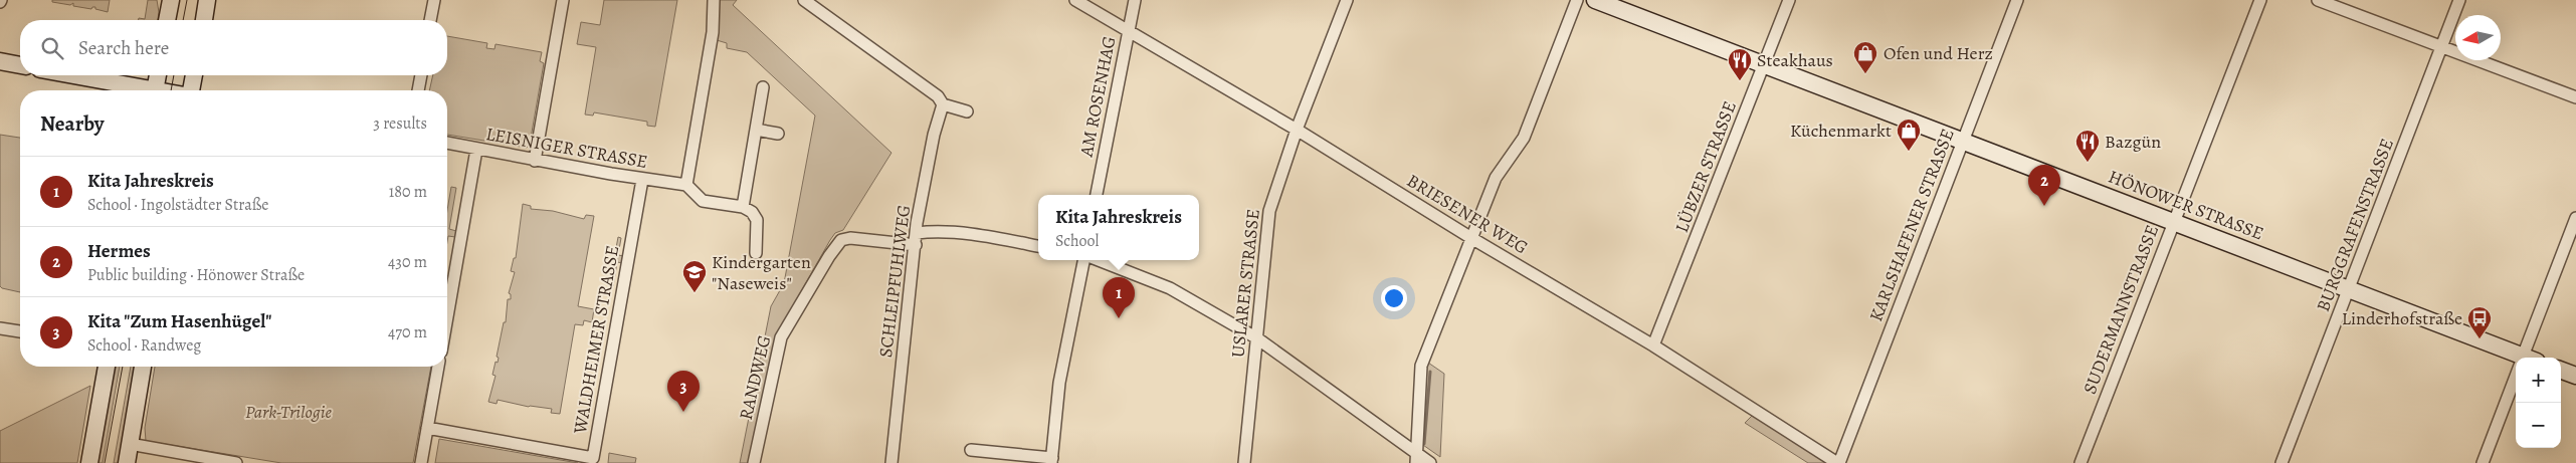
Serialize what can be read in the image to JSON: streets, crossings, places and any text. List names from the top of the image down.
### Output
{
  "streets": {
    "main road": ["HÖNOWER STRASSE"],
    "street": [
      "AM ROSENHAG",
      "LEISNIGER STRASSE",
      "LÜBZER STRASSE",
      "BRIESENER WEG",
      "KARLSHAFENER STRASSE",
      "BURGGRAFENSTRASSE",
      "SCHLEIPFUHLWEG",
      "USLARER STRASSE",
      "SUDERMANNSTRASSE",
      "WALDHEIMER STRASSE",
      "RANDWEG"
    ]
  },
  "crossings": [
    ["AM ROSENHAG", "BRIESENER WEG"],
    ["LEISNIGER STRASSE", "WALDHEIMER STRASSE"],
    ["LÜBZER STRASSE", "HÖNOWER STRASSE"],
    ["LÜBZER STRASSE", "BRIESENER WEG"],
    ["HÖNOWER STRASSE", "KARLSHAFENER STRASSE"],
    ["HÖNOWER STRASSE", "BURGGRAFENSTRASSE"],
    ["HÖNOWER STRASSE", "SUDERMANNSTRASSE"],
    ["BRIESENER WEG", "KARLSHAFENER STRASSE"],
    ["BRIESENER WEG", "USLARER STRASSE"],
    ["SCHLEIPFUHLWEG", "RANDWEG"]
  ],
  "parks": ["Park-Trilogie"],
  "places": {
    "shop": ["Ofen und Herz", "Küchenmarkt"],
    "restaurant": ["Steakhaus", "Bazgün"],
    "school or university": ["Kindergarten \"Naseweis\""],
    "bus stop": ["Linderhofstraße"]
  },
  "north": "left",
  "page": {
    "search": "Search here",
    "heading": ["Nearby", "3 results"],
    "list": [
      {
        "mark": "1",
        "name": "Kita Jahreskreis",
        "note": "School · Ingolstädter Straße",
        "value": "180 m"
      },
      {
        "mark": "2",
        "name": "Hermes",
        "note": "Public building · Hönower Straße",
        "value": "430 m"
      },
      {
        "mark": "3",
        "name": "Kita \"Zum Hasenhügel\"",
        "note": "School · Randweg",
        "value": "470 m"
      }
    ],
    "pins": ["2", "1", "3"],
    "popup": ["Kita Jahreskreis", "School"],
    "map_buttons": ["+", "−"]
  }
}
